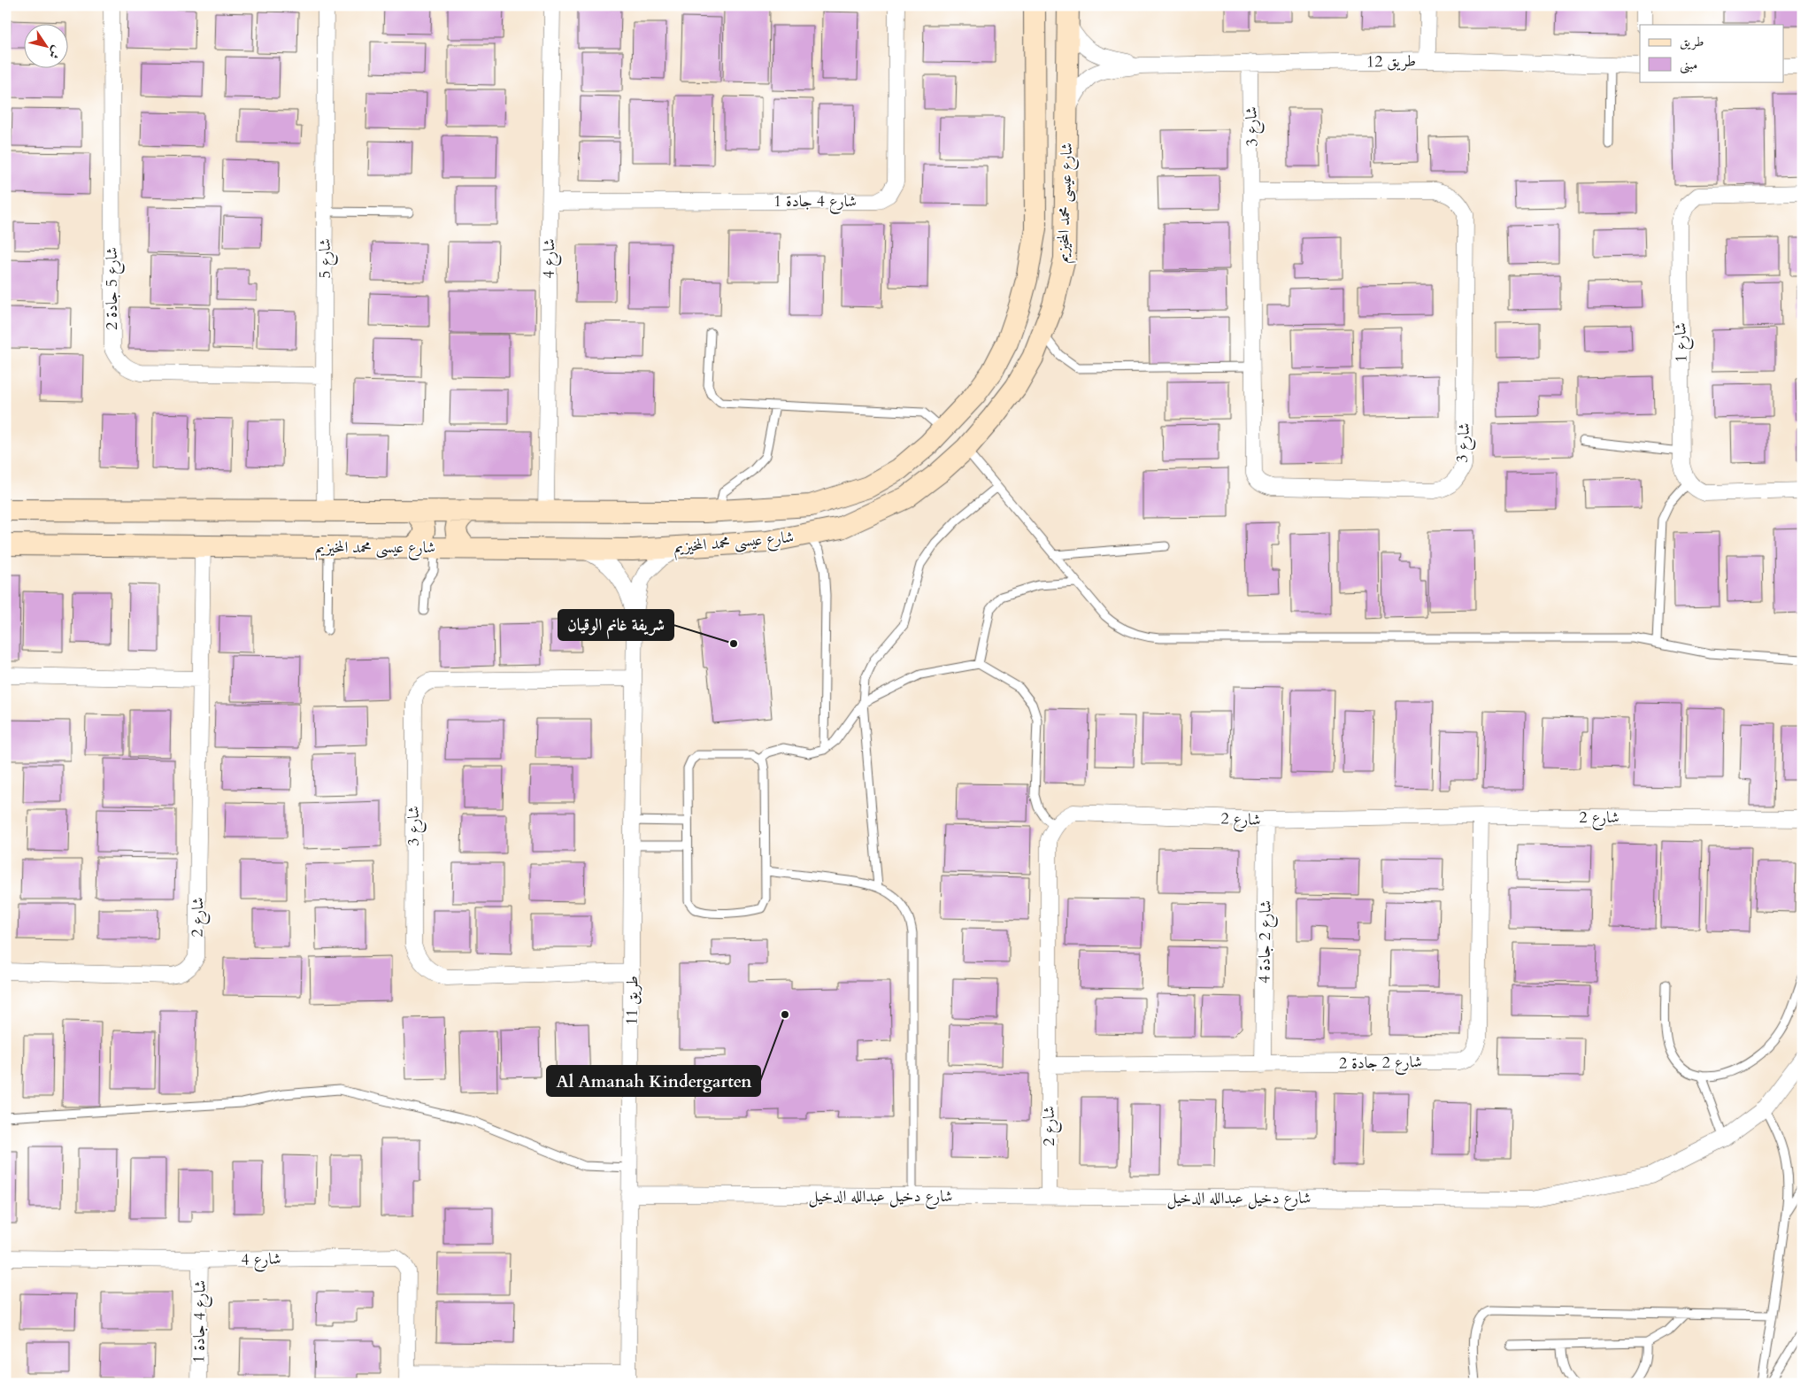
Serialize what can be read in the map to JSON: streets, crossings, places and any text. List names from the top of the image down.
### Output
{
  "streets": {
    "street": [
      "طريق 12",
      "شارع 3",
      "شارع 4 جادة 1",
      "شارع عيسى محمد المخيزيم",
      "شارع 5",
      "شارع 4",
      "شارع 5 جادة 2",
      "شارع 1",
      "شارع 2",
      "شارع 2 جادة 4",
      "طريق 11",
      "شارع 2 جادة 2",
      "شارع دخيل عبدالله الدخيل"
    ]
  },
  "crossings": [
    ["طريق 12", "شارع 3"],
    ["طريق 12", "شارع عيسى محمد المخيزيم"],
    ["شارع 3", "طريق 11"],
    ["شارع 4 جادة 1", "شارع 4"],
    ["شارع عيسى محمد المخيزيم", "شارع 5"],
    ["شارع عيسى محمد المخيزيم", "شارع 4"],
    ["شارع عيسى محمد المخيزيم", "شارع 2"],
    ["شارع عيسى محمد المخيزيم", "طريق 11"],
    ["شارع 5", "شارع 5 جادة 2"],
    ["شارع 4", "طريق 11"],
    ["شارع 2", "شارع 2 جادة 4"],
    ["شارع 2", "شارع 2 جادة 2"],
    ["شارع 2", "شارع دخيل عبدالله الدخيل"],
    ["شارع 2 جادة 4", "شارع 2 جادة 2"],
    ["طريق 11", "شارع دخيل عبدالله الدخيل"]
  ],
  "places": ["شريفة غانم الوقيان", "Al Amanah Kindergarten"],
  "legend": ["طريق", "مبنى"],
  "north": "bottom right"
}
